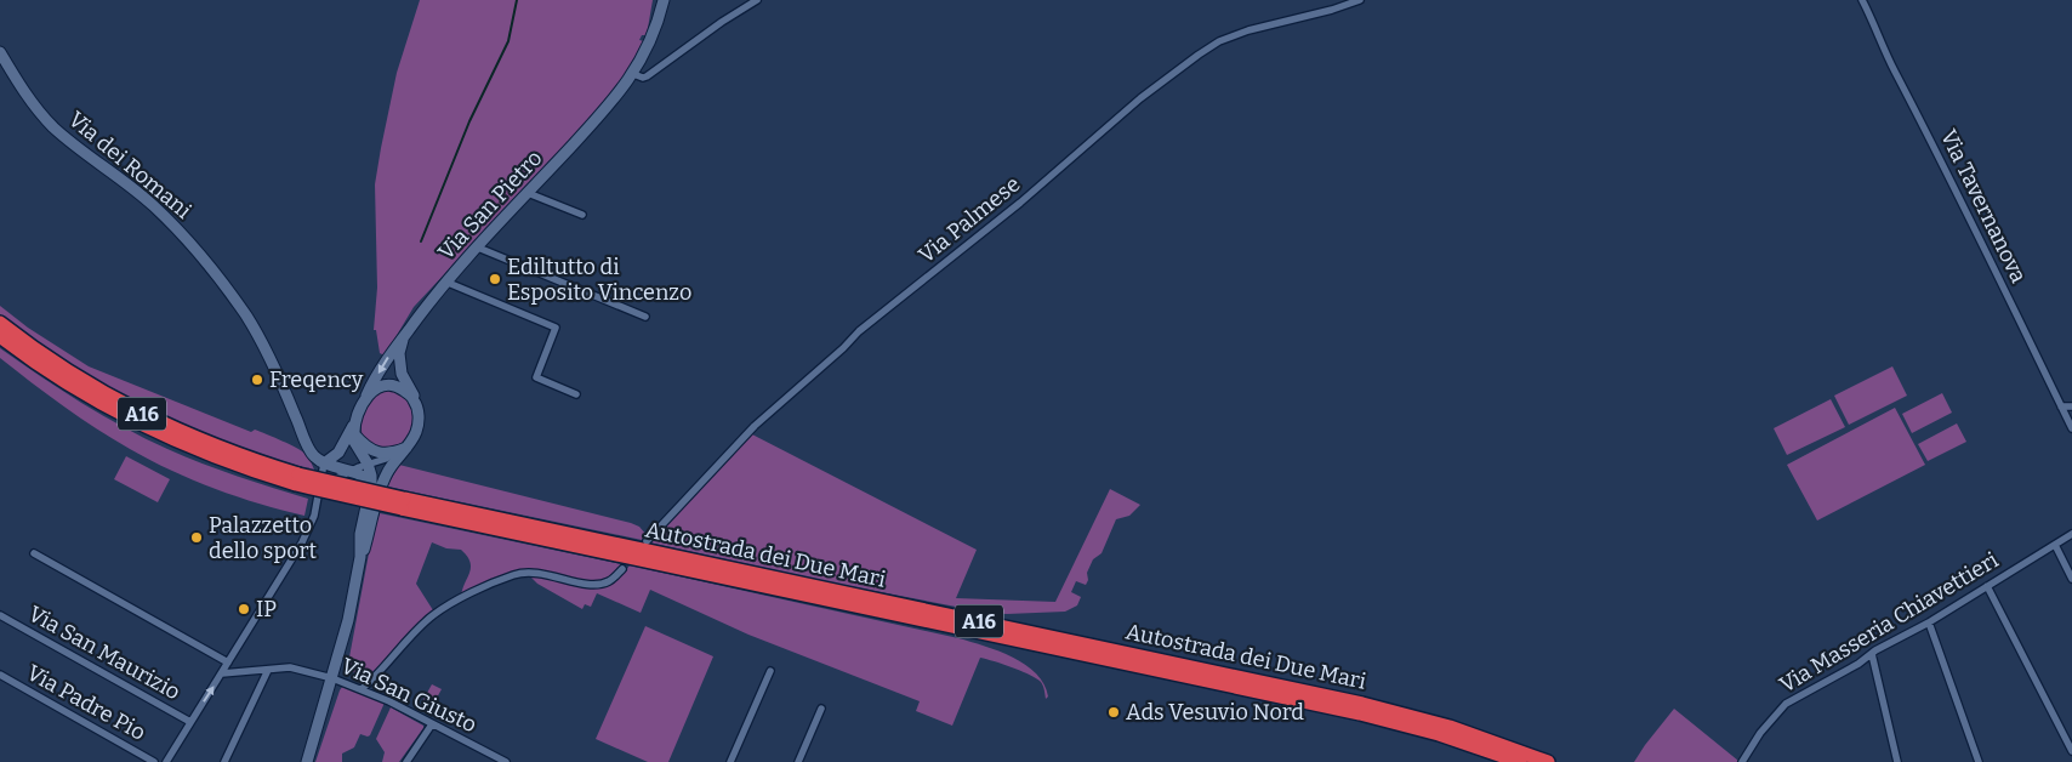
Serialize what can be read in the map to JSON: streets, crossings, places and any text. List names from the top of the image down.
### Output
{
  "streets": {
    "highway": ["A16", "Autostrada dei Due Mari"],
    "main road": ["Via dei Romani", "Via San Pietro"],
    "street": [
      "Via Tavernanova",
      "Via Palmese",
      "Via Masseria Chiavettieri",
      "Via San Maurizio",
      "Via San Giusto",
      "Via Padre Pio"
    ]
  },
  "places": [
    "Ediltutto di Esposito Vincenzo",
    "Freqency",
    "Palazzetto dello sport",
    "IP",
    "Ads Vesuvio Nord"
  ]
}
